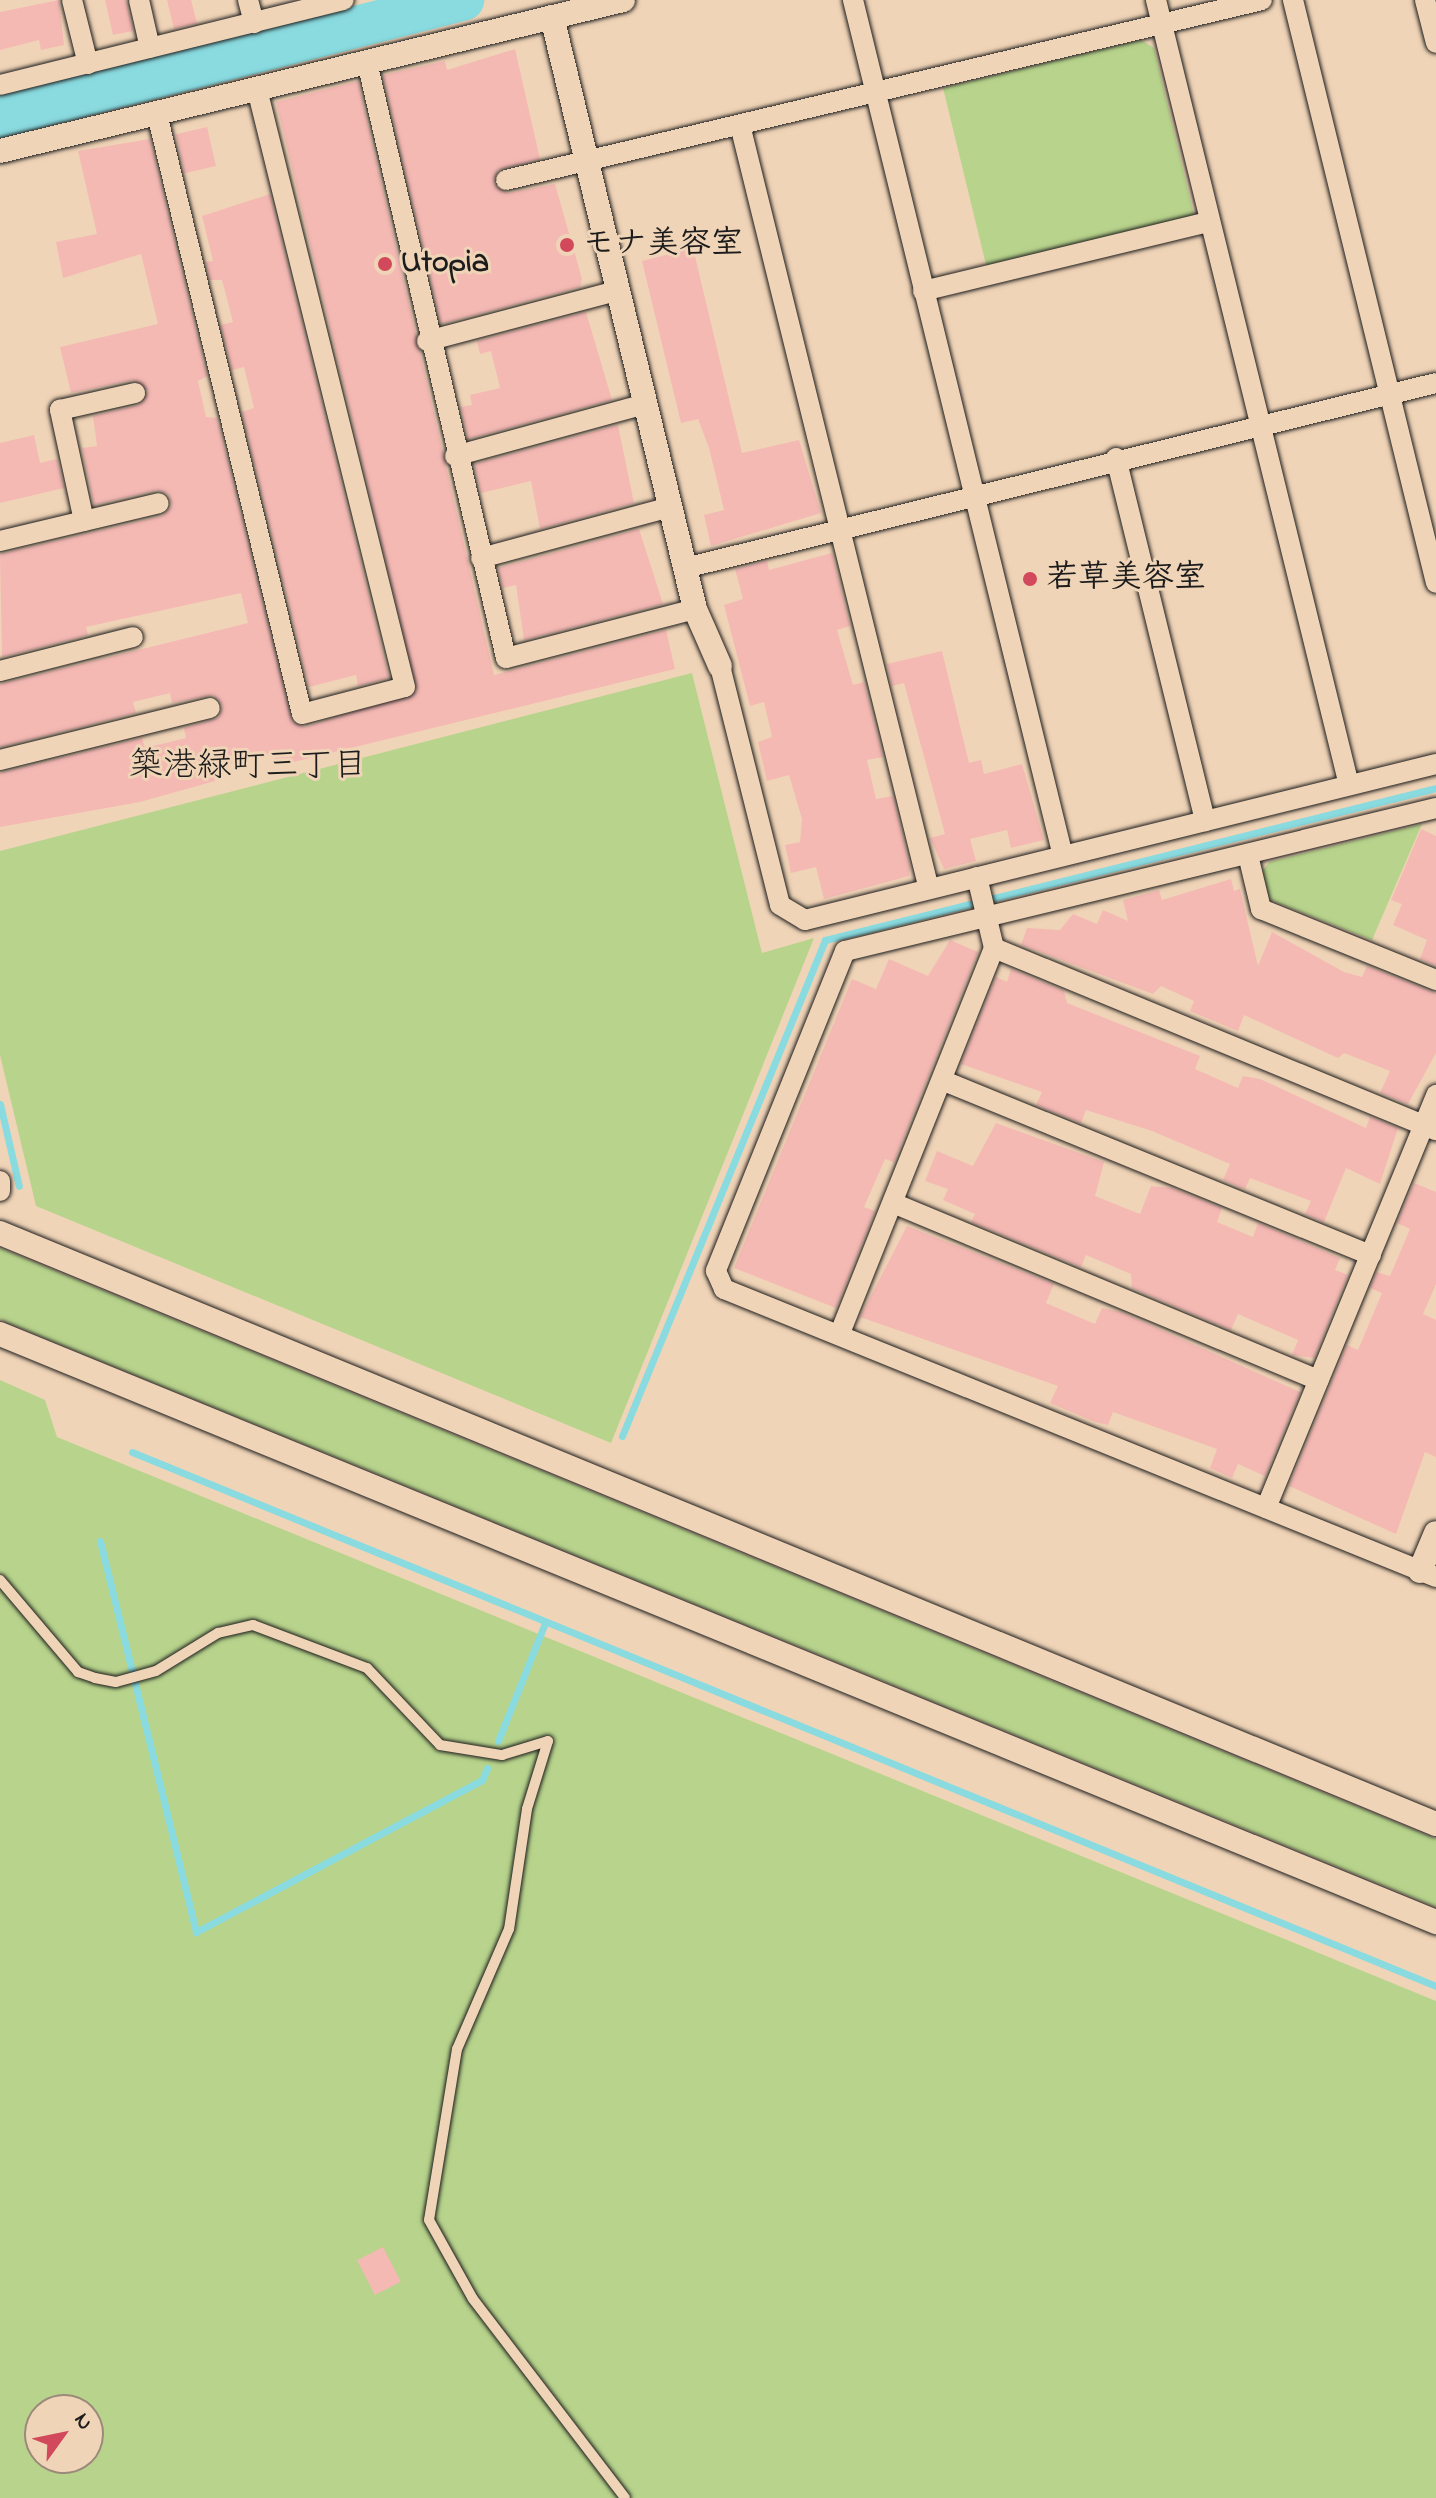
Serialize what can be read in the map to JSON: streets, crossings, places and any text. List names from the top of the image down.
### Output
{
  "districts": ["築港緑町三丁目"],
  "places": ["モナ美容室", "Utopia", "若草美容室"],
  "north": "top right"
}
